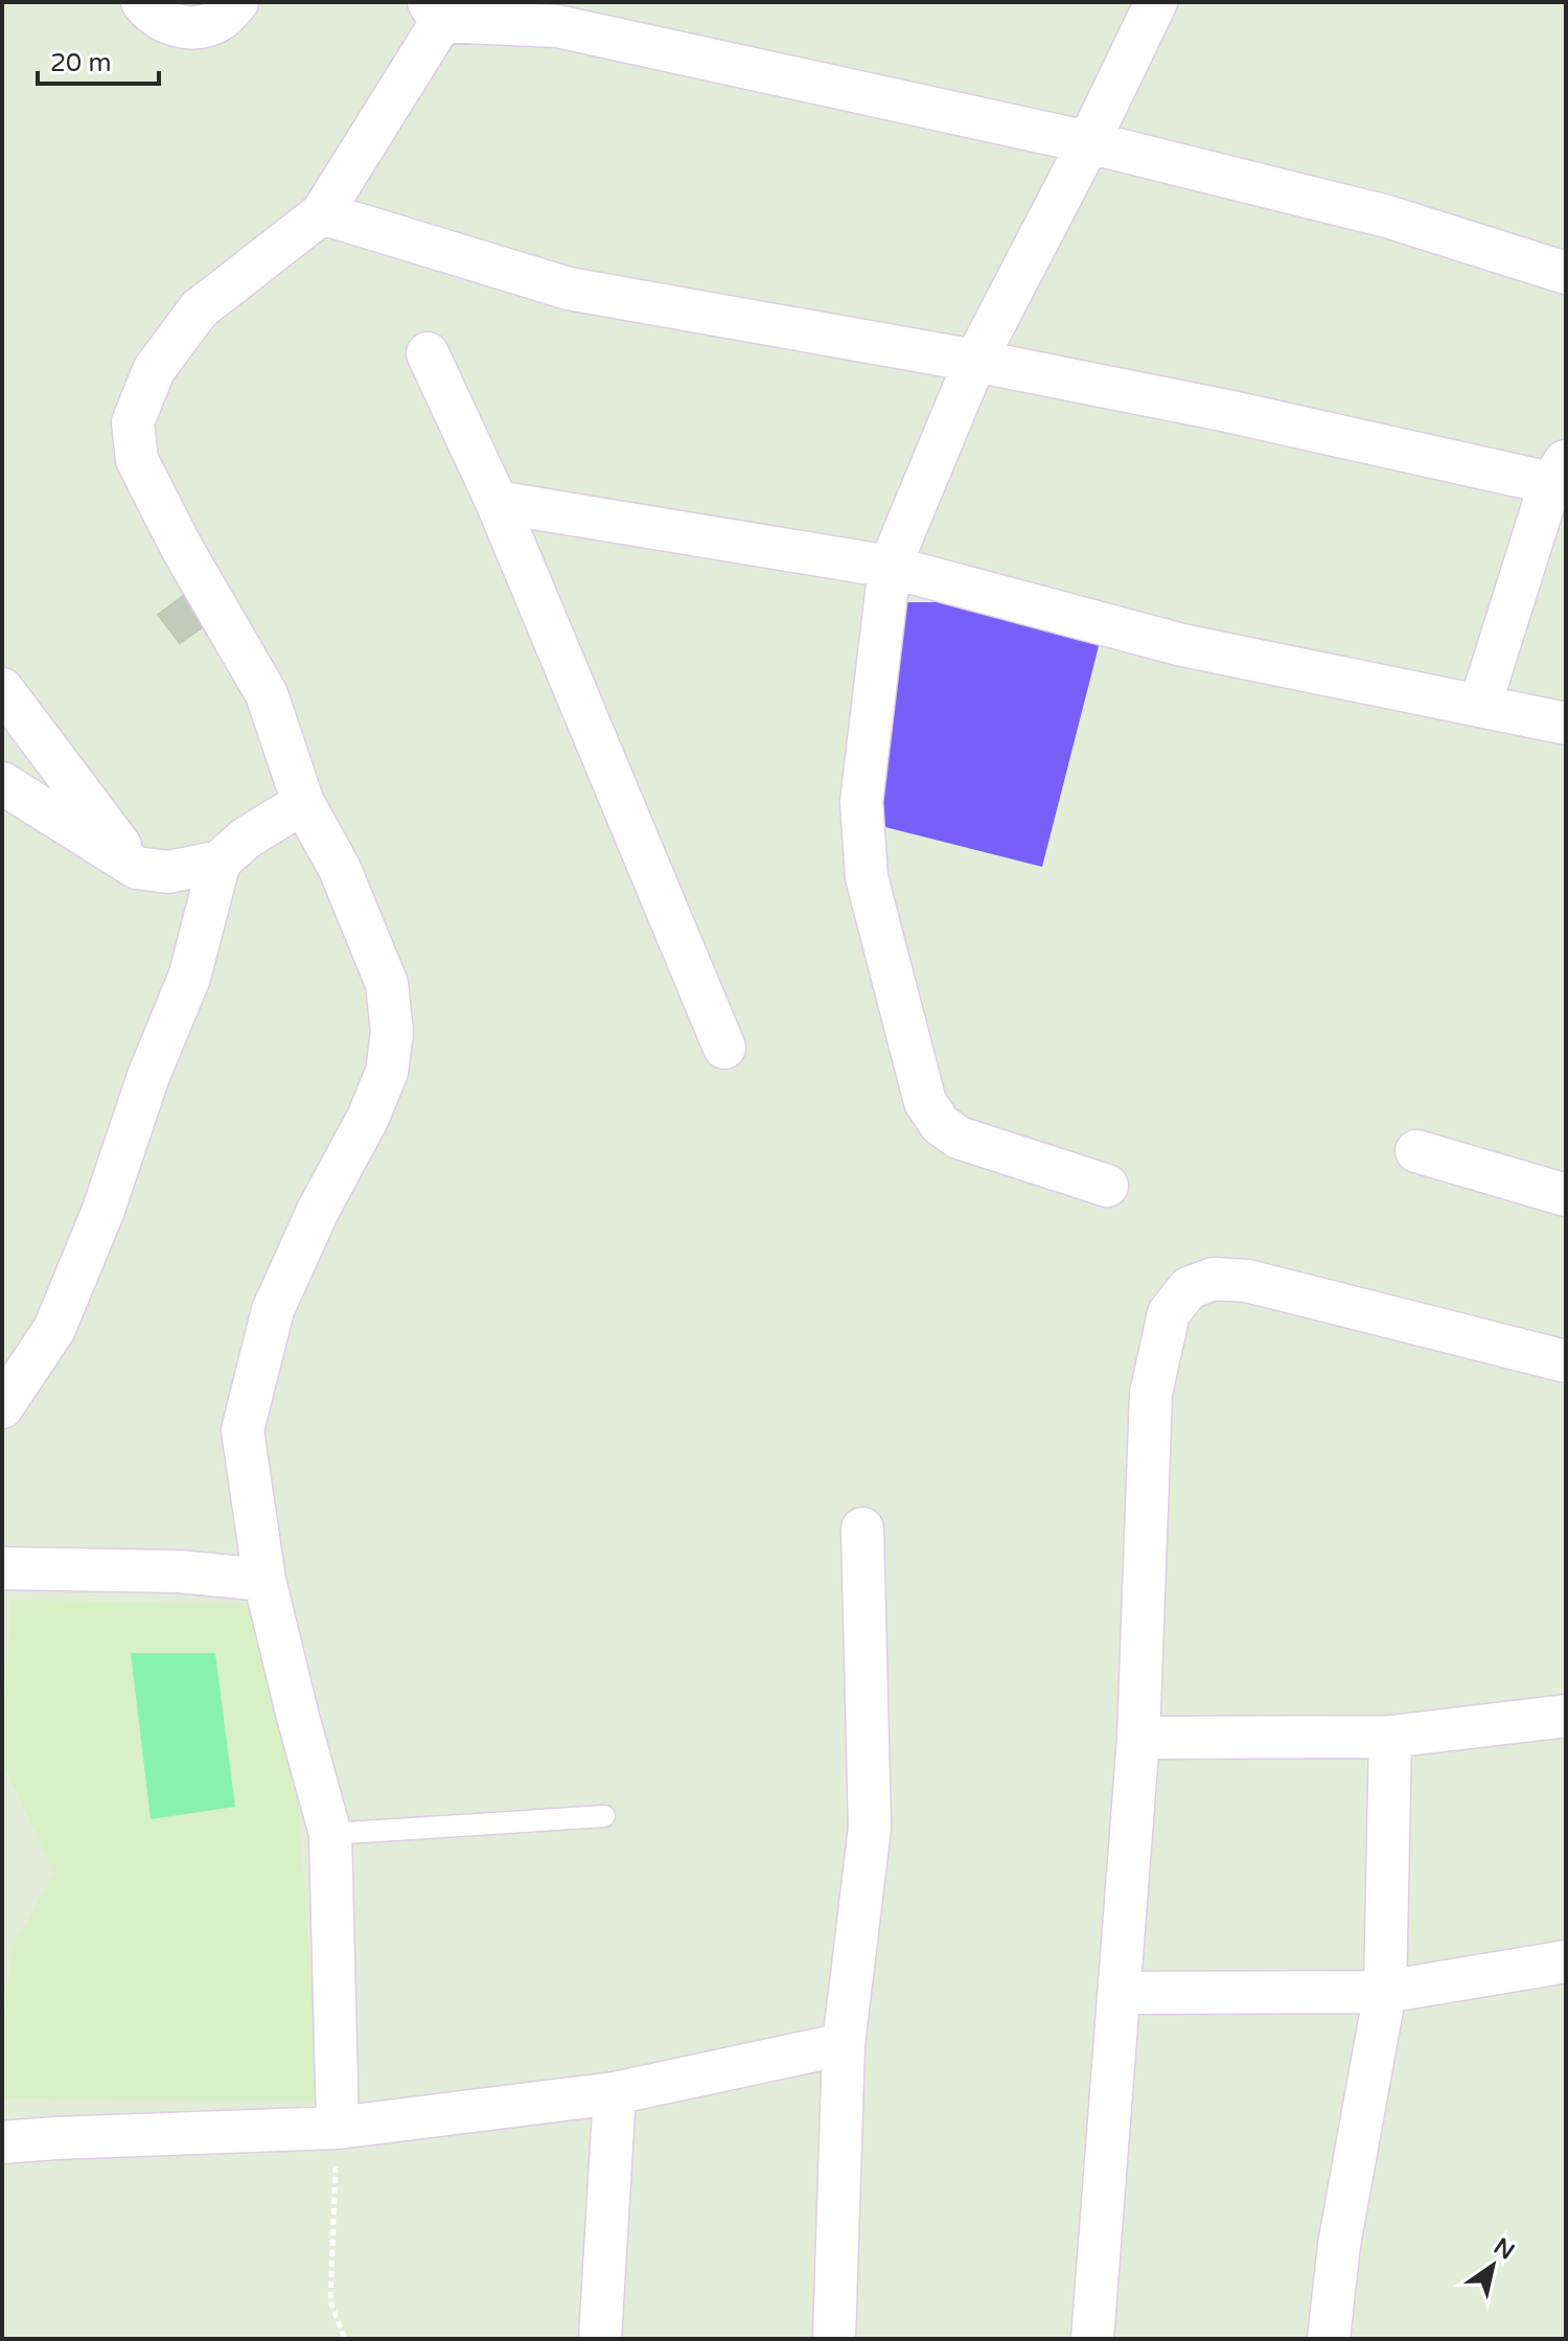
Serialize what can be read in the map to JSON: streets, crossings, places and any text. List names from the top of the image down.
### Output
{
  "scale_bar": "20 m",
  "north": "top right"
}
